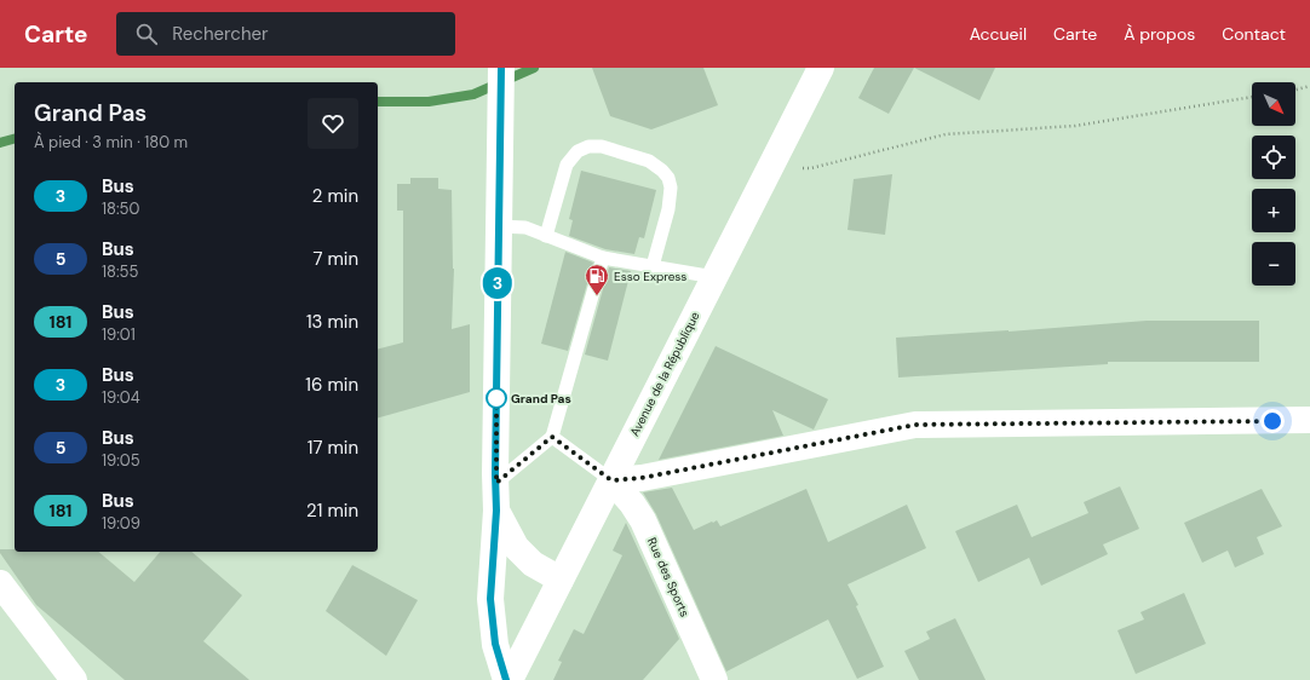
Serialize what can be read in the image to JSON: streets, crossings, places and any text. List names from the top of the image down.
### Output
{
  "streets": {
    "main road": ["Avenue de la République", "Rue des Sports"]
  },
  "crossings": [
    ["Avenue de la République", "Rue des Sports"]
  ],
  "places": {
    "fuel station": ["Esso Express"],
    "other": ["Grand Pas"]
  },
  "lines": ["bus line 3"],
  "north": "bottom right",
  "page": {
    "header": "Carte",
    "search": "Rechercher",
    "nav": [
      "Accueil",
      "Carte",
      "À propos",
      "Contact"
    ],
    "on_map": "3",
    "map_buttons": ["+", "−"],
    "heading": ["Grand Pas", "À pied · 3 min · 180 m"],
    "list": [
      {
        "mark": "3",
        "name": "Bus",
        "note": "18:50",
        "value": "2 min"
      },
      {
        "mark": "5",
        "name": "Bus",
        "note": "18:55",
        "value": "7 min"
      },
      {
        "mark": "181",
        "name": "Bus",
        "note": "19:01",
        "value": "13 min"
      },
      {
        "mark": "3",
        "name": "Bus",
        "note": "19:04",
        "value": "16 min"
      },
      {
        "mark": "5",
        "name": "Bus",
        "note": "19:05",
        "value": "17 min"
      },
      {
        "mark": "181",
        "name": "Bus",
        "note": "19:09",
        "value": "21 min"
      }
    ]
  }
}
